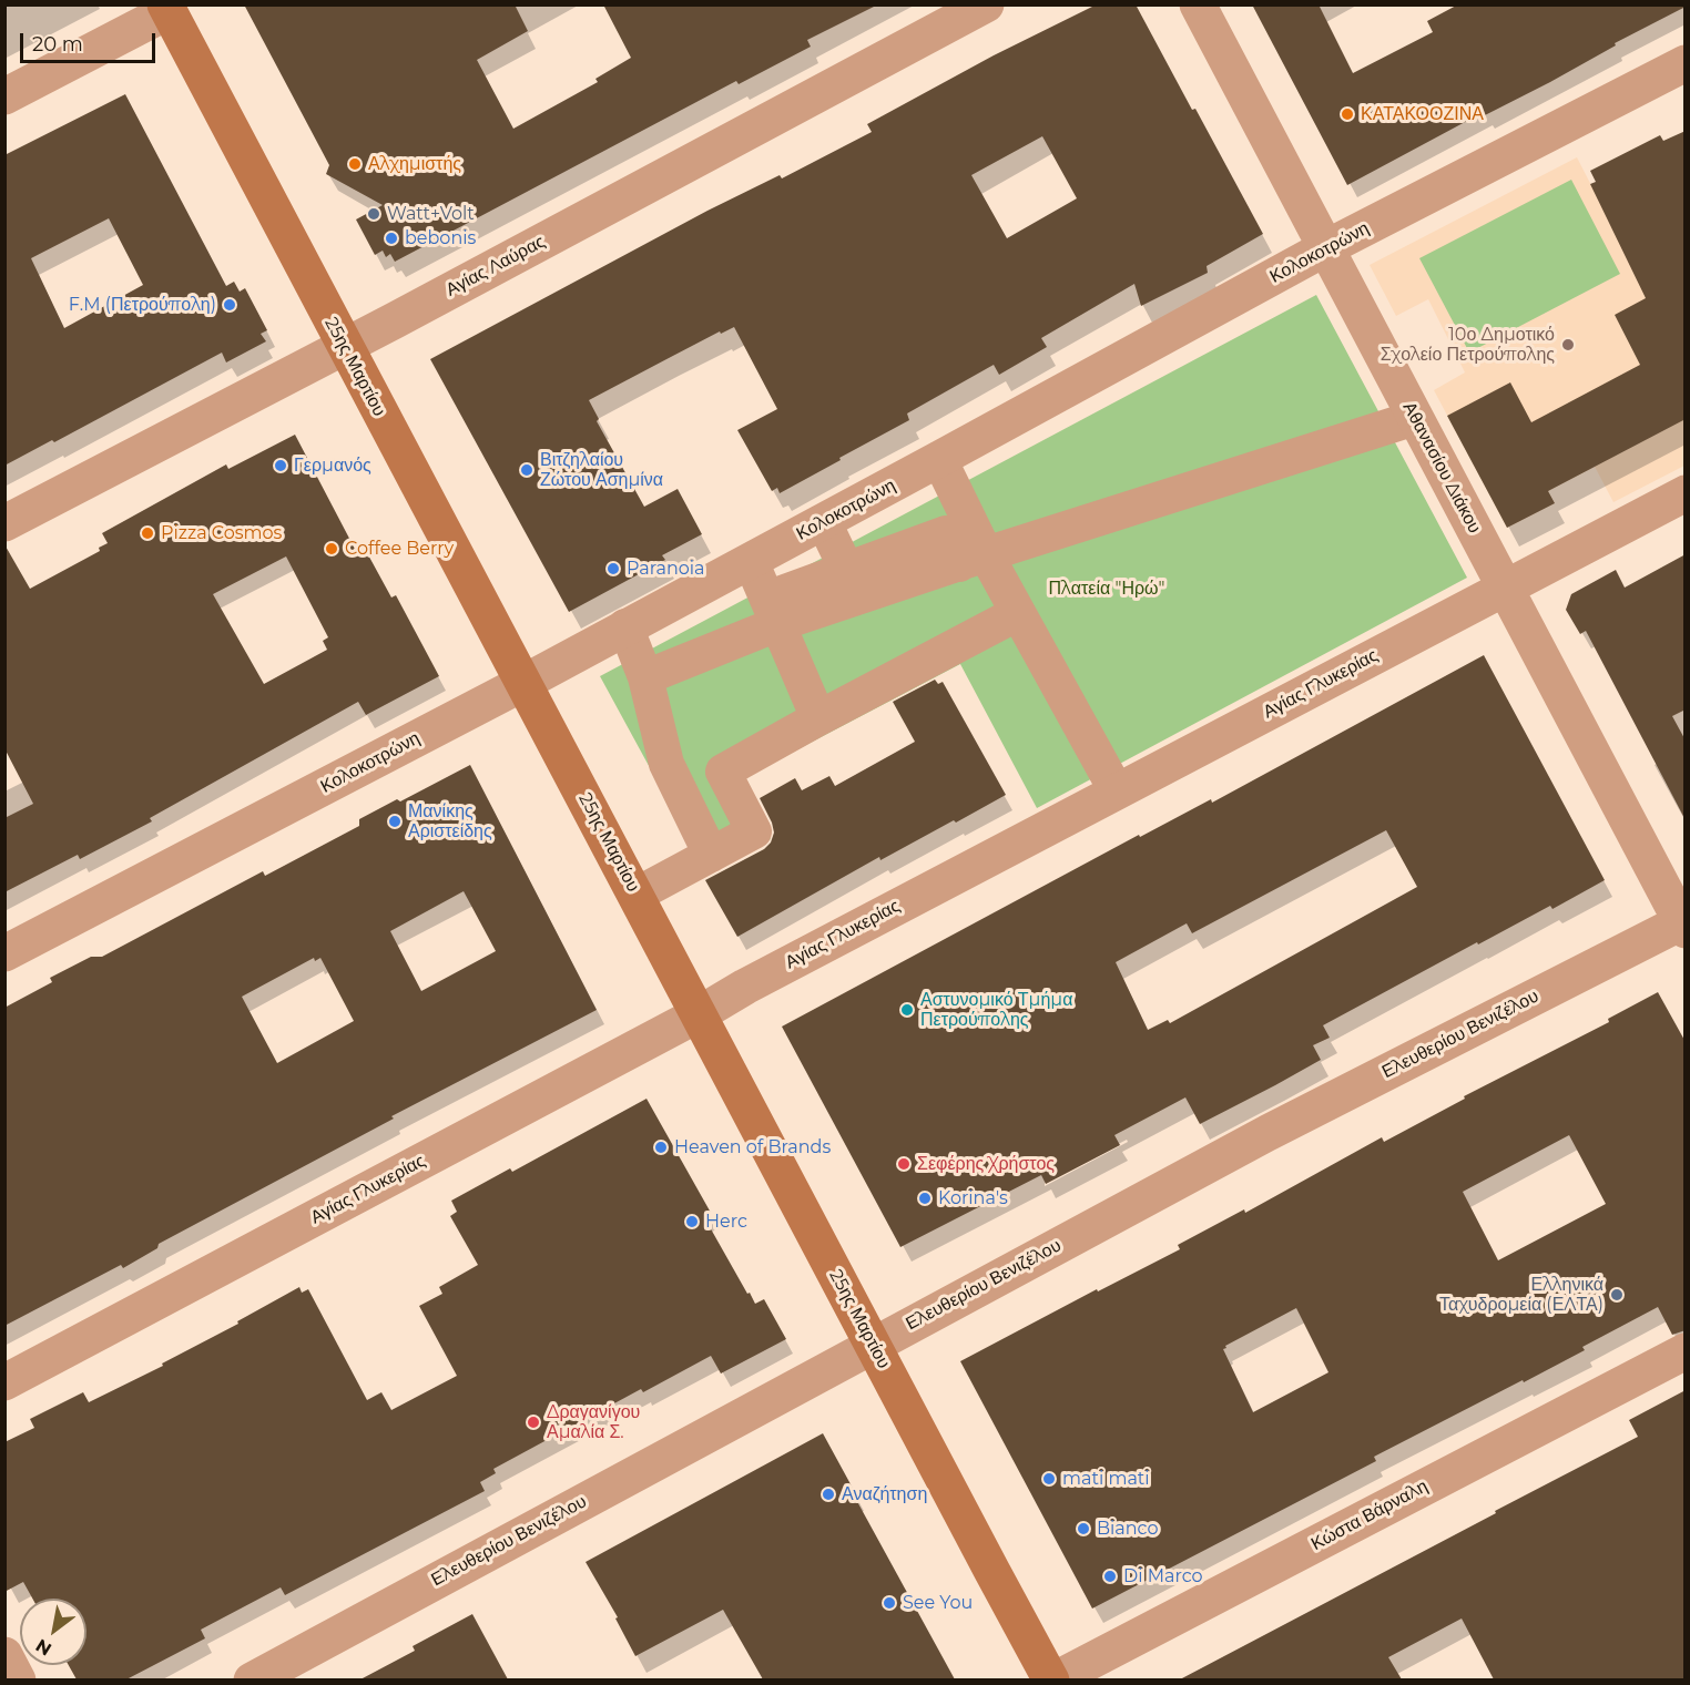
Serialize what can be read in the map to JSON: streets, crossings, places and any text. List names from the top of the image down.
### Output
{
  "streets": {
    "main road": ["25ης Μαρτίου"],
    "street": [
      "Κολοκοτρώνη",
      "Αγίας Λαύρας",
      "Αθανασίου Διάκου",
      "Αγίας Γλυκερίας",
      "Ελευθερίου Βενιζέλου",
      "Κώστα Βάρναλη"
    ]
  },
  "crossings": [
    ["Κολοκοτρώνη", "25ης Μαρτίου"],
    ["Κολοκοτρώνη", "Αθανασίου Διάκου"],
    ["Αγίας Λαύρας", "25ης Μαρτίου"],
    ["25ης Μαρτίου", "Αγίας Γλυκερίας"],
    ["25ης Μαρτίου", "Ελευθερίου Βενιζέλου"],
    ["25ης Μαρτίου", "Κώστα Βάρναλη"],
    ["Αθανασίου Διάκου", "Αγίας Γλυκερίας"],
    ["Αθανασίου Διάκου", "Ελευθερίου Βενιζέλου"]
  ],
  "parks": ["Πλατεία \"Ηρώ\""],
  "places": [
    "ΚΑΤΑΚΟΟΖΙΝΑ",
    "Αλχημιστής",
    "Watt+Volt",
    "bebonis",
    "F.M (Πετρούπολη)",
    "10ο Δημοτικό Σχολείο Πετρούπολης",
    "Γερμανός",
    "Βιτζηλαίου Ζώτου Ασημίνα",
    "Pizza Cosmos",
    "Coffee Berry",
    "Paranoia",
    "Μανίκης Αριστείδης",
    "Αστυνομικό Τμήμα Πετρούπολης",
    "Heaven of Brands",
    "Σεφέρης Χρήστος",
    "Korina's",
    "Herc",
    "Ελληνικά Ταχυδρομεία (ΕΛΤΑ)",
    "Δραγανίγου Αμαλία Σ.",
    "mati mati",
    "Αναζήτηση",
    "Bianco",
    "Di Marco",
    "See You"
  ],
  "scale_bar": "20 m",
  "north": "bottom left"
}
